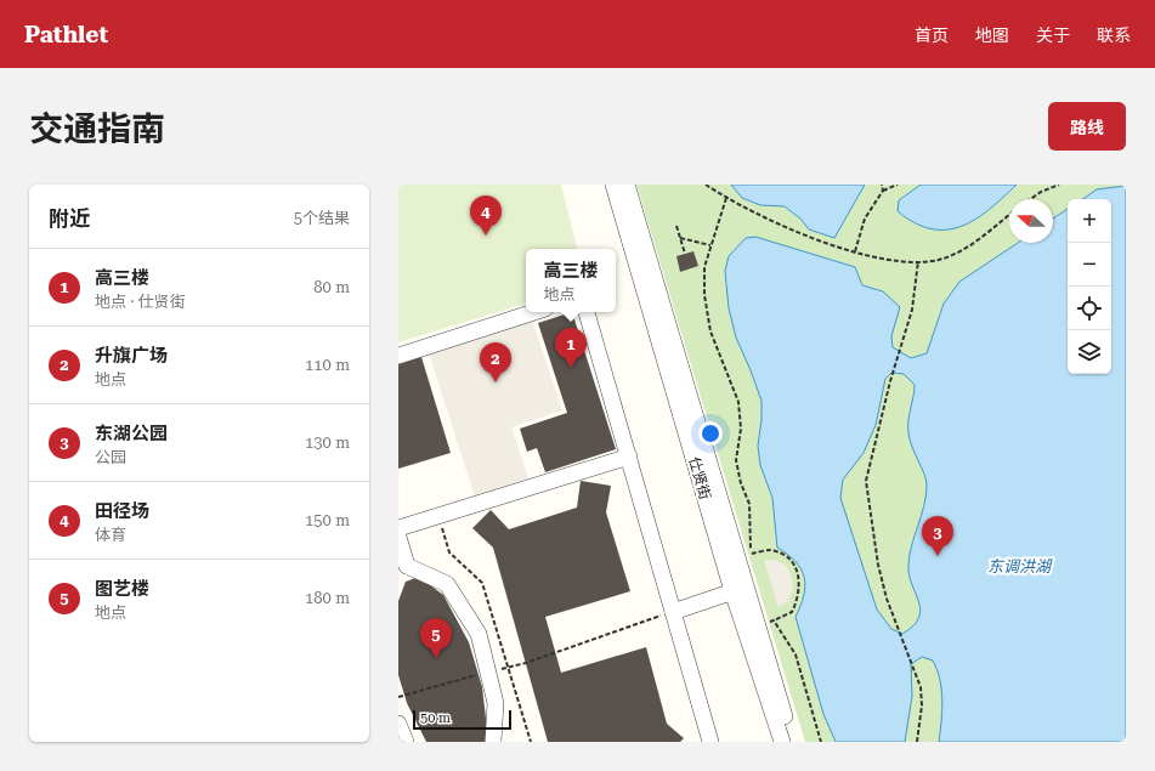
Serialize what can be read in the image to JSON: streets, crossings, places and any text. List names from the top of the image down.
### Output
{
  "streets": {
    "street": ["仕贤街"]
  },
  "water": ["东调洪湖"],
  "scale_bar": "50 m",
  "north": "left",
  "page": {
    "header": "Pathlet",
    "nav": [
      "首页",
      "地图",
      "关于",
      "联系"
    ],
    "title": "交通指南",
    "buttons": "路线",
    "heading": ["附近", "5个结果"],
    "pins": [
      "4",
      "1",
      "2",
      "3",
      "5"
    ],
    "map_buttons": ["+", "−"],
    "list": [
      {
        "mark": "1",
        "name": "高三楼",
        "note": "地点 · 仕贤街",
        "value": "80 m"
      },
      {
        "mark": "2",
        "name": "升旗广场",
        "note": "地点",
        "value": "110 m"
      },
      {
        "mark": "3",
        "name": "东湖公园",
        "note": "公园",
        "value": "130 m"
      },
      {
        "mark": "4",
        "name": "田径场",
        "note": "体育",
        "value": "150 m"
      },
      {
        "mark": "5",
        "name": "图艺楼",
        "note": "地点",
        "value": "180 m"
      }
    ],
    "popup": ["高三楼", "地点"],
    "scale": "50 m"
  }
}
